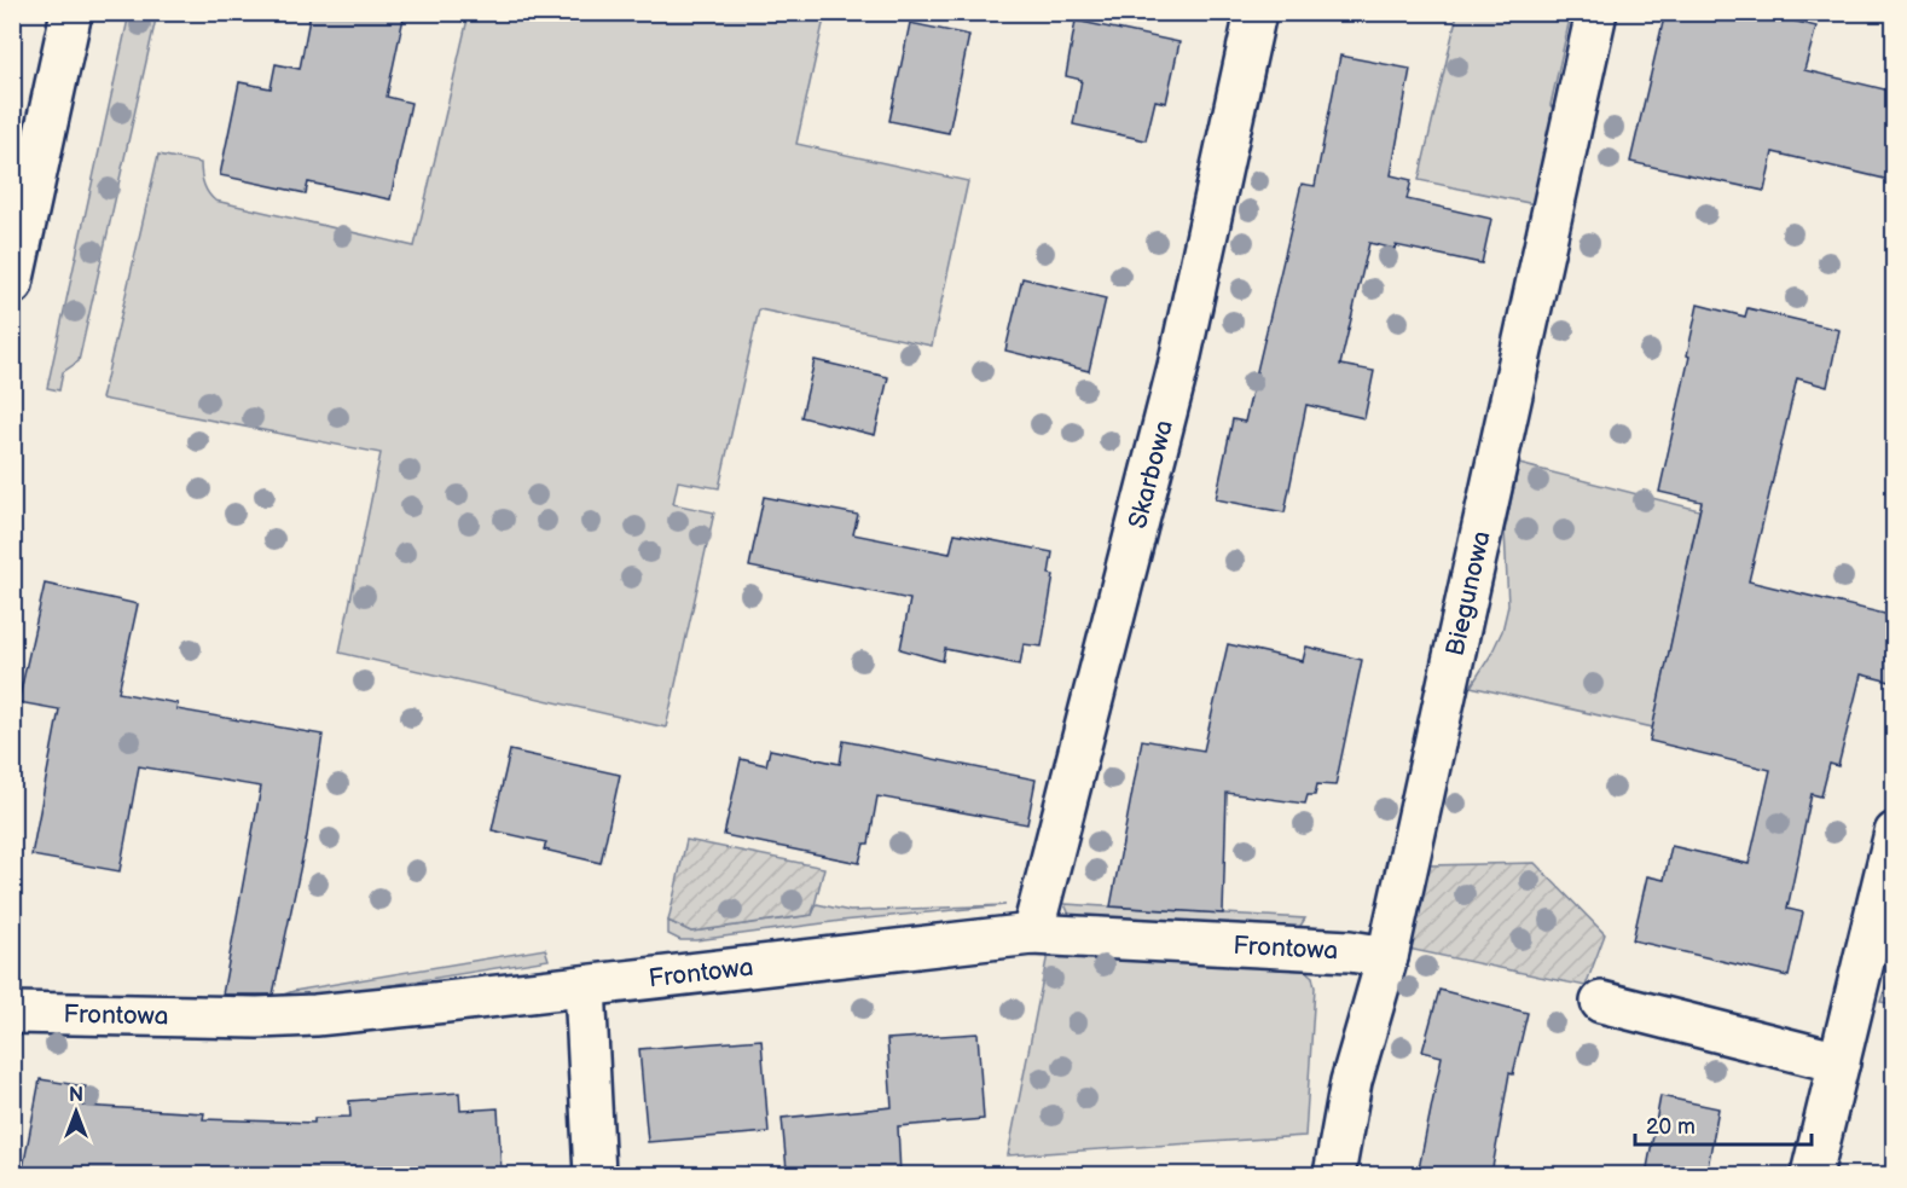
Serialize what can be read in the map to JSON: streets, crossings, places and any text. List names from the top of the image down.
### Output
{
  "streets": {
    "street": ["Skarbowa", "Biegunowa", "Frontowa"]
  },
  "crossings": [
    ["Skarbowa", "Frontowa"],
    ["Biegunowa", "Frontowa"]
  ],
  "scale_bar": "20 m",
  "north": "top"
}
